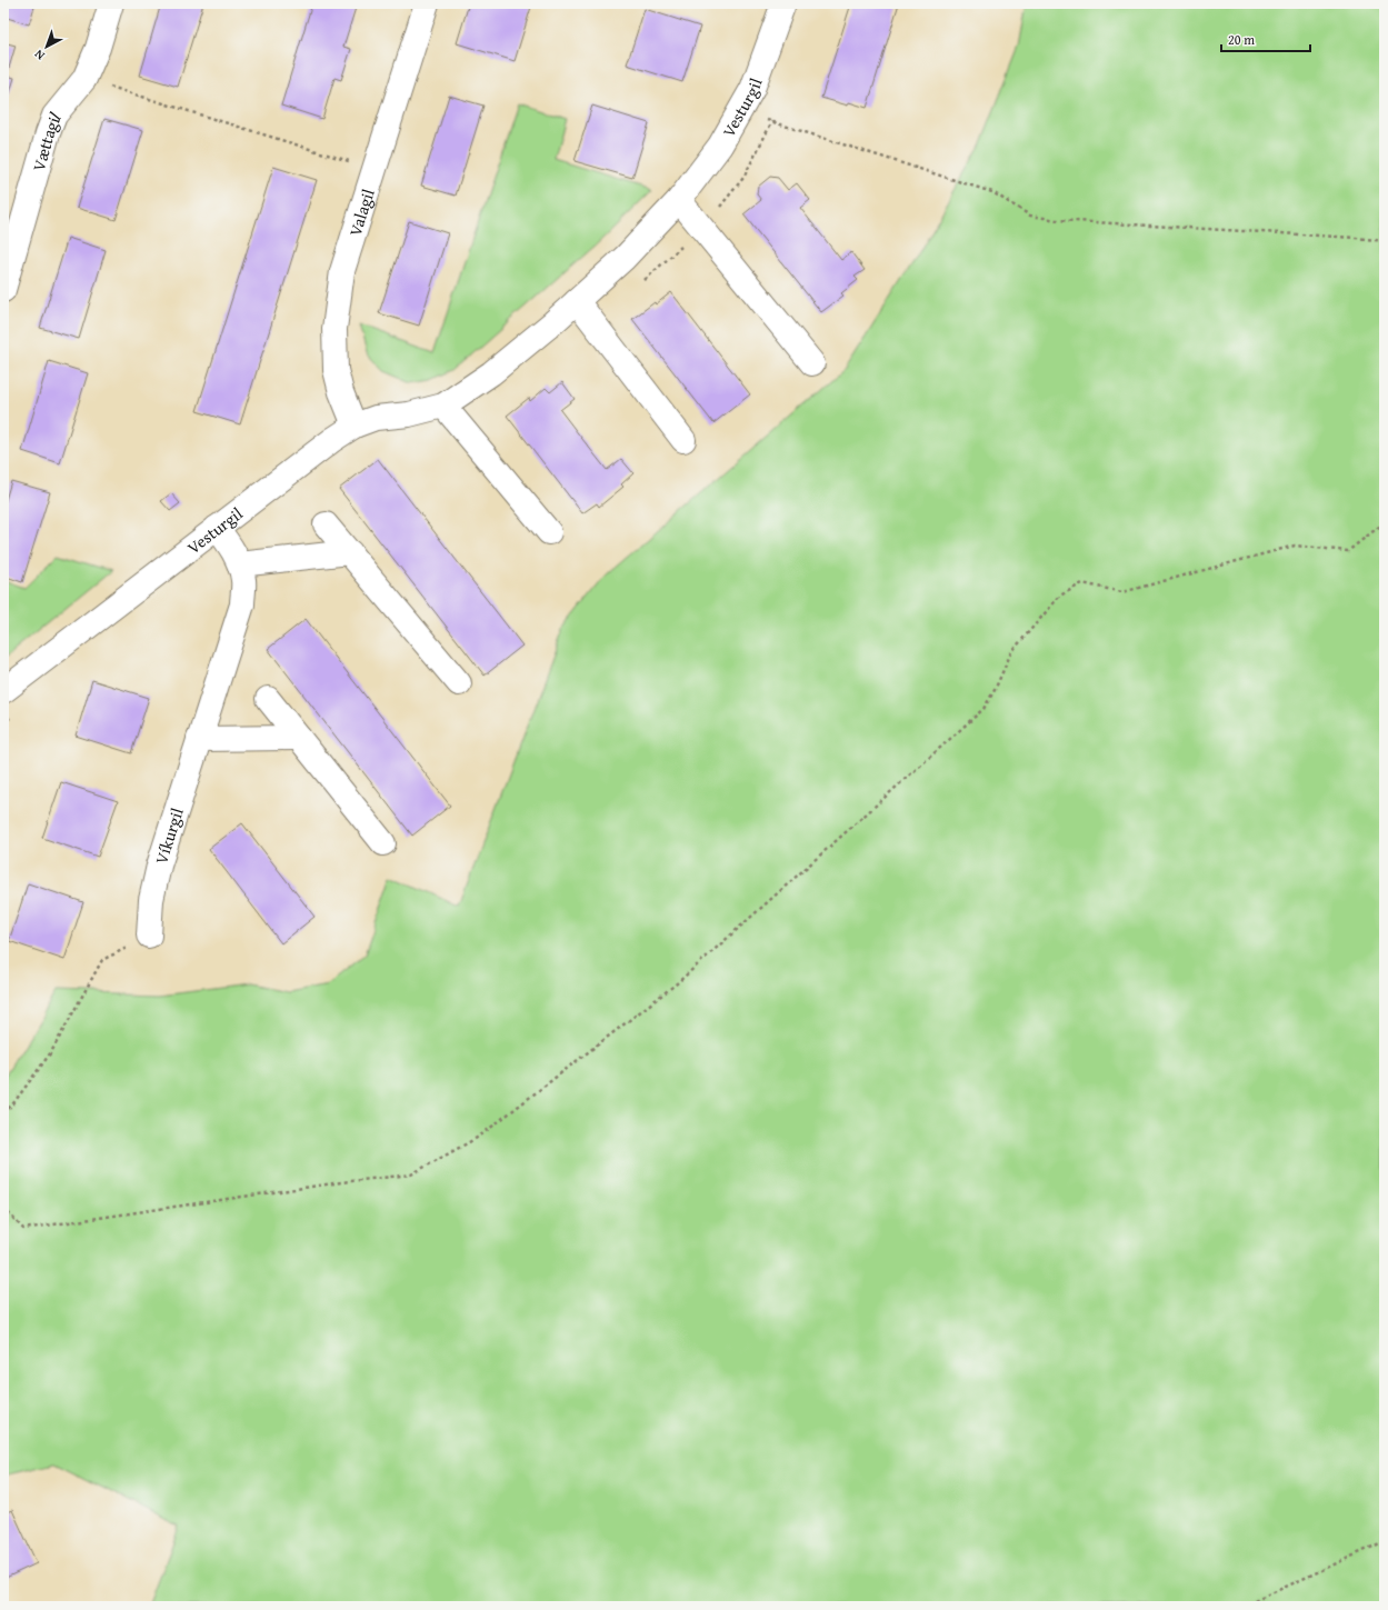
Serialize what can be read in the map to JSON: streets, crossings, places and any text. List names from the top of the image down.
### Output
{
  "streets": {
    "street": [
      "Vesturgil",
      "Vættagil",
      "Valagil",
      "Víkurgil"
    ]
  },
  "crossings": [
    ["Vesturgil", "Valagil"],
    ["Vesturgil", "Víkurgil"]
  ],
  "scale_bar": "20 m",
  "north": "bottom left"
}
